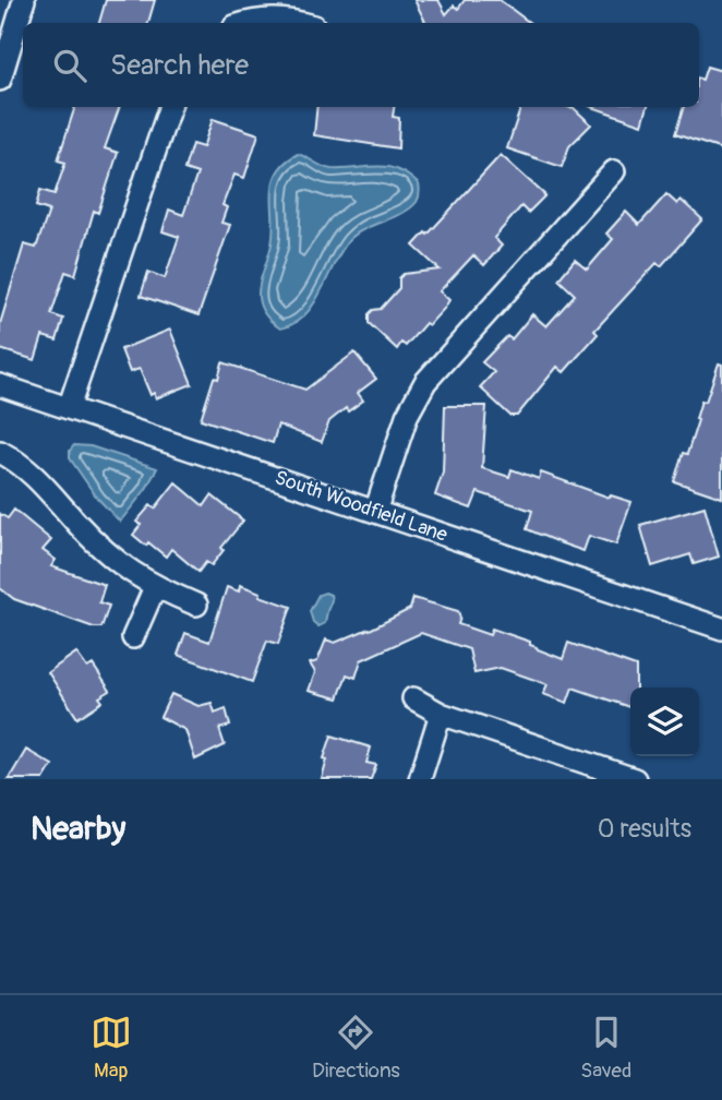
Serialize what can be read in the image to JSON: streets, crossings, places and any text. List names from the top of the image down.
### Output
{
  "streets": {
    "street": ["South Woodfield Lane"]
  },
  "page": {
    "search": "Search here",
    "heading": ["Nearby", "0 results"],
    "nav": ["Map", "Directions", "Saved"]
  }
}
